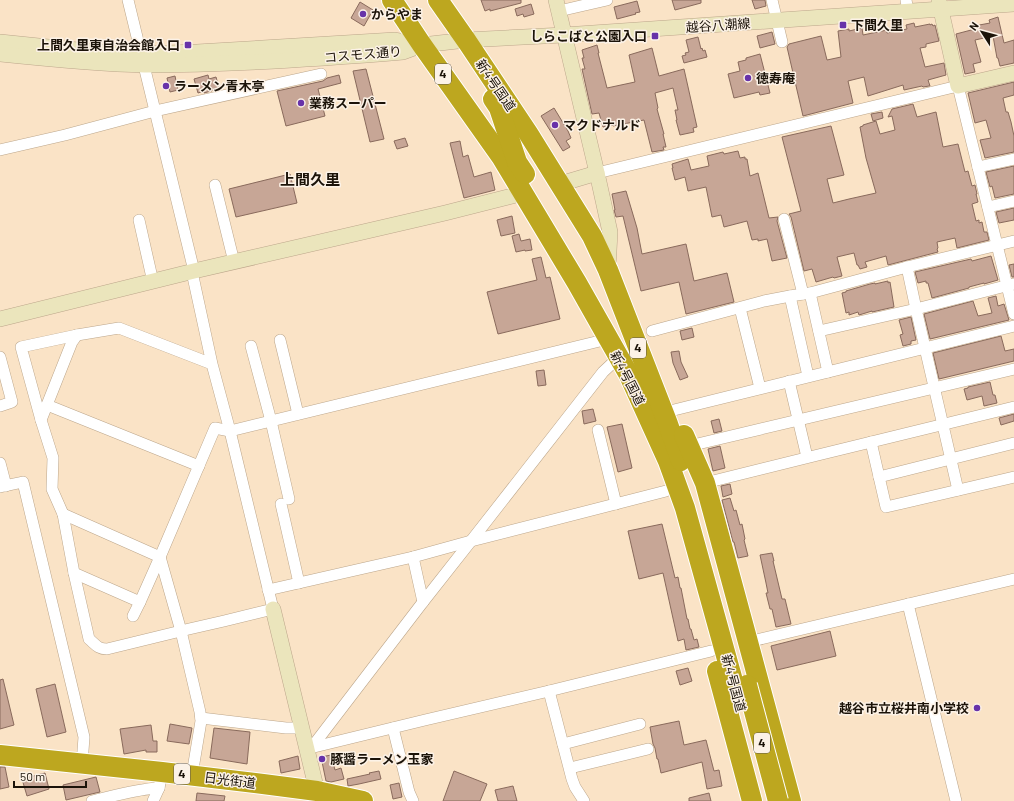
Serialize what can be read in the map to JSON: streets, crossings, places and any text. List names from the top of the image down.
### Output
{
  "streets": {
    "highway": ["4", "新4号国道", "日光街道"],
    "street": ["越谷八潮線", "コスモス通り"]
  },
  "crossings": [
    ["越谷八潮線", "コスモス通り"],
    ["越谷八潮線", "新4号国道"],
    ["コスモス通り", "新4号国道"]
  ],
  "districts": ["上間久里"],
  "places": {
    "other": [
      "からやま",
      "徳寿庵",
      "ラーメン青木亭",
      "業務スーパー",
      "マクドナルド",
      "越谷市立桜井南小学校",
      "豚醤ラーメン玉家"
    ],
    "transit": ["下間久里", "しらこばと公園入口", "上間久里東自治会館入口"]
  },
  "scale_bar": "50 m",
  "north": "top left"
}
